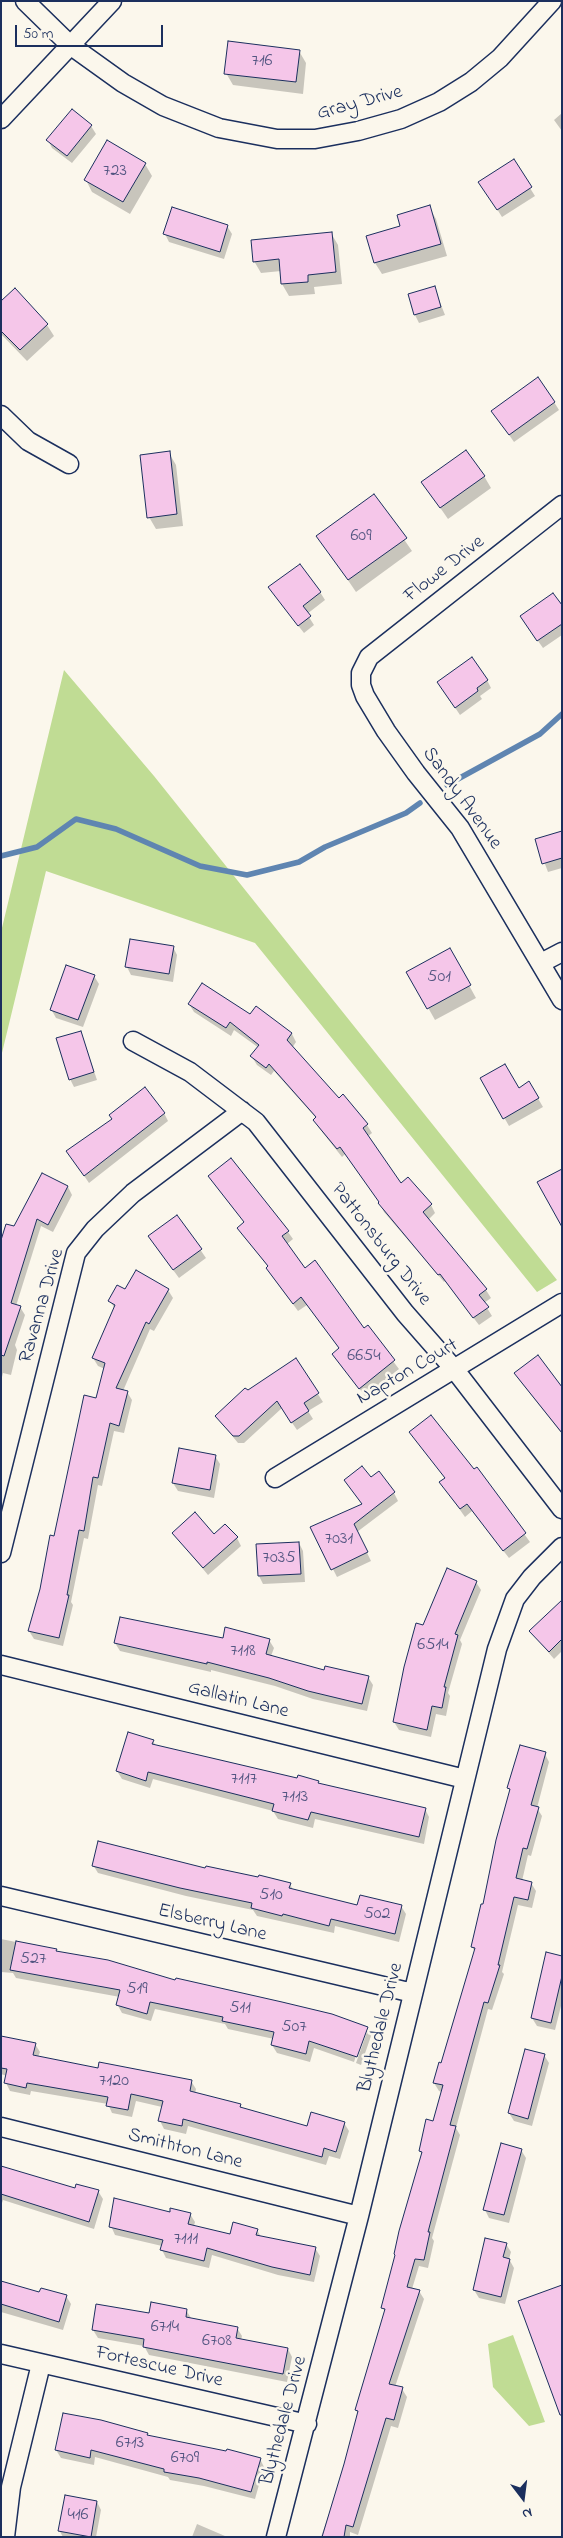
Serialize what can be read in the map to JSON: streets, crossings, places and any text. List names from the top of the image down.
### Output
{
  "streets": {
    "street": [
      "Gray Drive",
      "Flowe Drive",
      "Sandy Avenue",
      "Pattonsburg Drive",
      "Ravanna Drive",
      "Napton Court",
      "Gallatin Lane",
      "Elsberry Lane",
      "Blythedale Drive",
      "Smithton Lane",
      "Fortescue Drive"
    ]
  },
  "crossings": [
    ["Flowe Drive", "Sandy Avenue"],
    ["Pattonsburg Drive", "Ravanna Drive"],
    ["Pattonsburg Drive", "Napton Court"],
    ["Gallatin Lane", "Blythedale Drive"],
    ["Elsberry Lane", "Blythedale Drive"],
    ["Blythedale Drive", "Smithton Lane"],
    ["Blythedale Drive", "Fortescue Drive"]
  ],
  "house_numbers": [
    "716",
    "723",
    "609",
    "501",
    "6654",
    "7031",
    "7035",
    "6514",
    "7118",
    "7117",
    "7113",
    "510",
    "502",
    "527",
    "519",
    "511",
    "507",
    "7120",
    "7111",
    "6714",
    "6708",
    "6713",
    "6709",
    "416"
  ],
  "scale_bar": "50 m",
  "north": "bottom"
}
